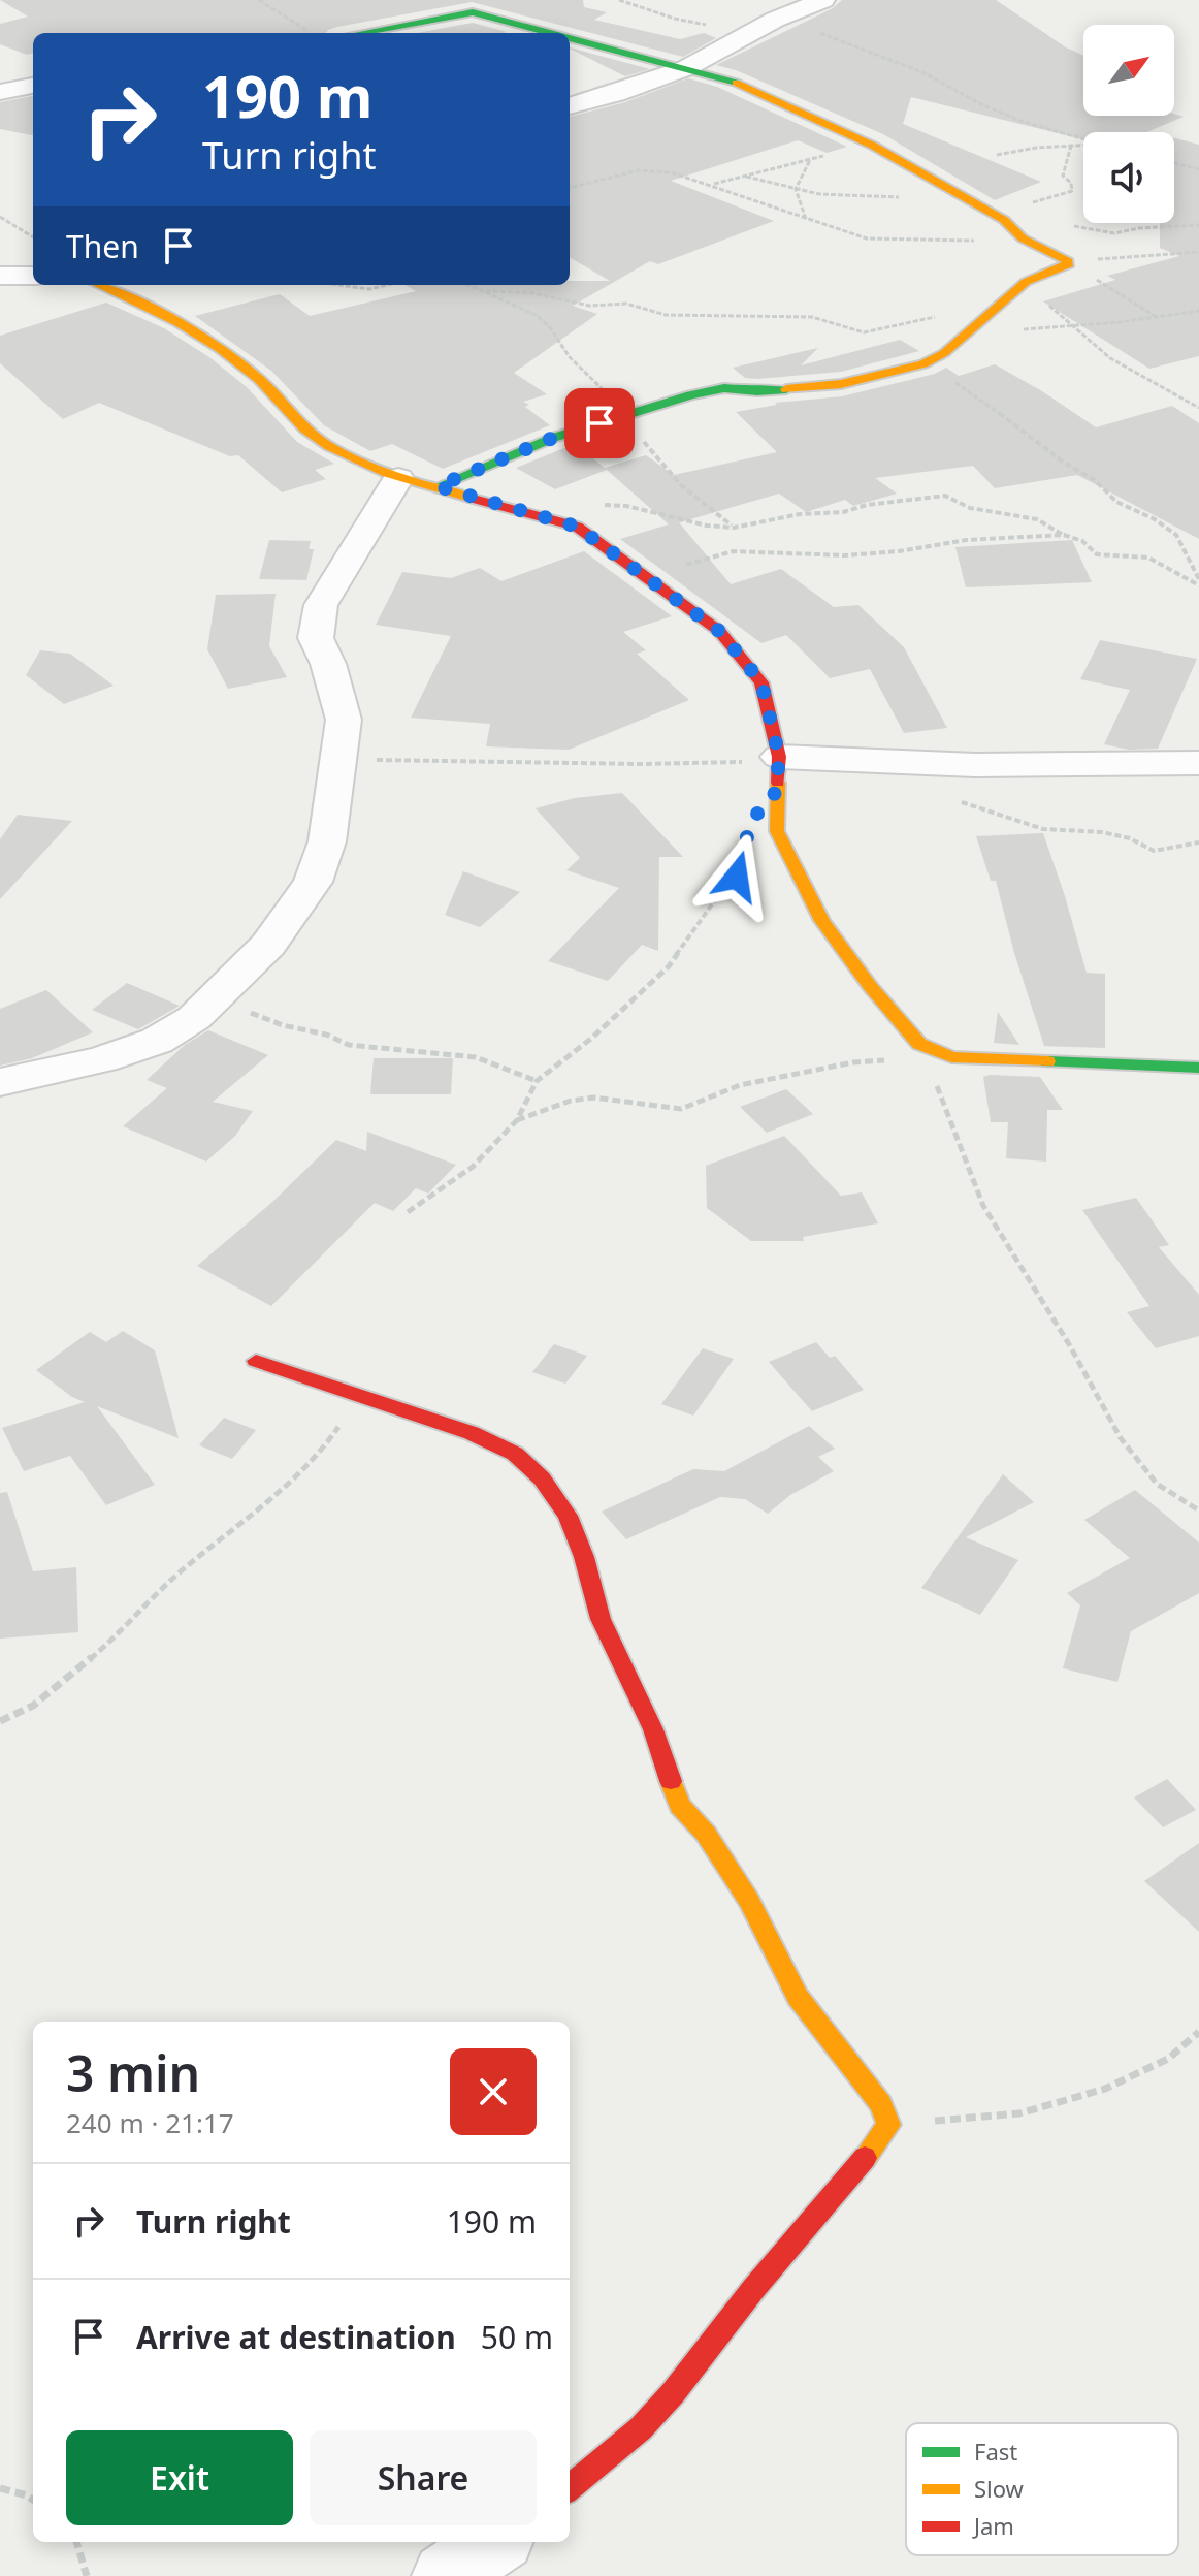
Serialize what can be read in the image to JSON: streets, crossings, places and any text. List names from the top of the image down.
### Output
{
  "legend": ["Fast", "Slow", "Jam"],
  "north": "top right",
  "page": {
    "turn": ["190 m", "Turn right"],
    "then": "Then",
    "heading": ["3 min", "240 m · 21:17"],
    "list": [
      {
        "name": "Turn right",
        "value": "190 m"
      },
      {
        "name": "Arrive at destination",
        "value": "50 m"
      }
    ],
    "buttons": ["Exit", "Share"]
  }
}
